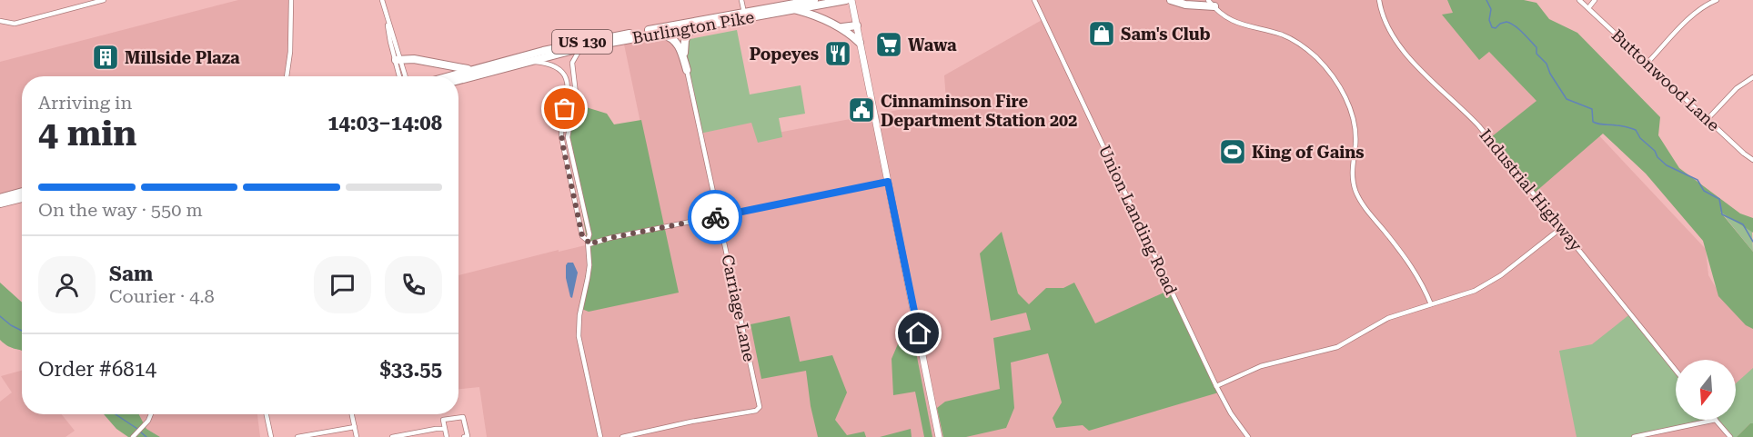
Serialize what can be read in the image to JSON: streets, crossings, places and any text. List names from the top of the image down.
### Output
{
  "streets": {
    "highway": ["Burlington Pike", "US 130"],
    "street": [
      "Buttonwood Lane",
      "Industrial Highway",
      "Union Landing Road",
      "Carriage Lane"
    ]
  },
  "places": {
    "shop": ["Sam's Club"],
    "supermarket": ["Wawa"],
    "restaurant": ["Popeyes"],
    "building": ["Millside Plaza"],
    "public building": ["Cinnaminson Fire Department Station 202"],
    "sports": ["King of Gains"]
  },
  "north": "bottom",
  "page": {
    "heading": ["4 min", "Arriving in", "14:03–14:08"],
    "panel": [
      "Sam",
      "Courier · 4.8",
      "Order #6814",
      "$33.55"
    ],
    "bar": "On the way · 550 m"
  }
}
